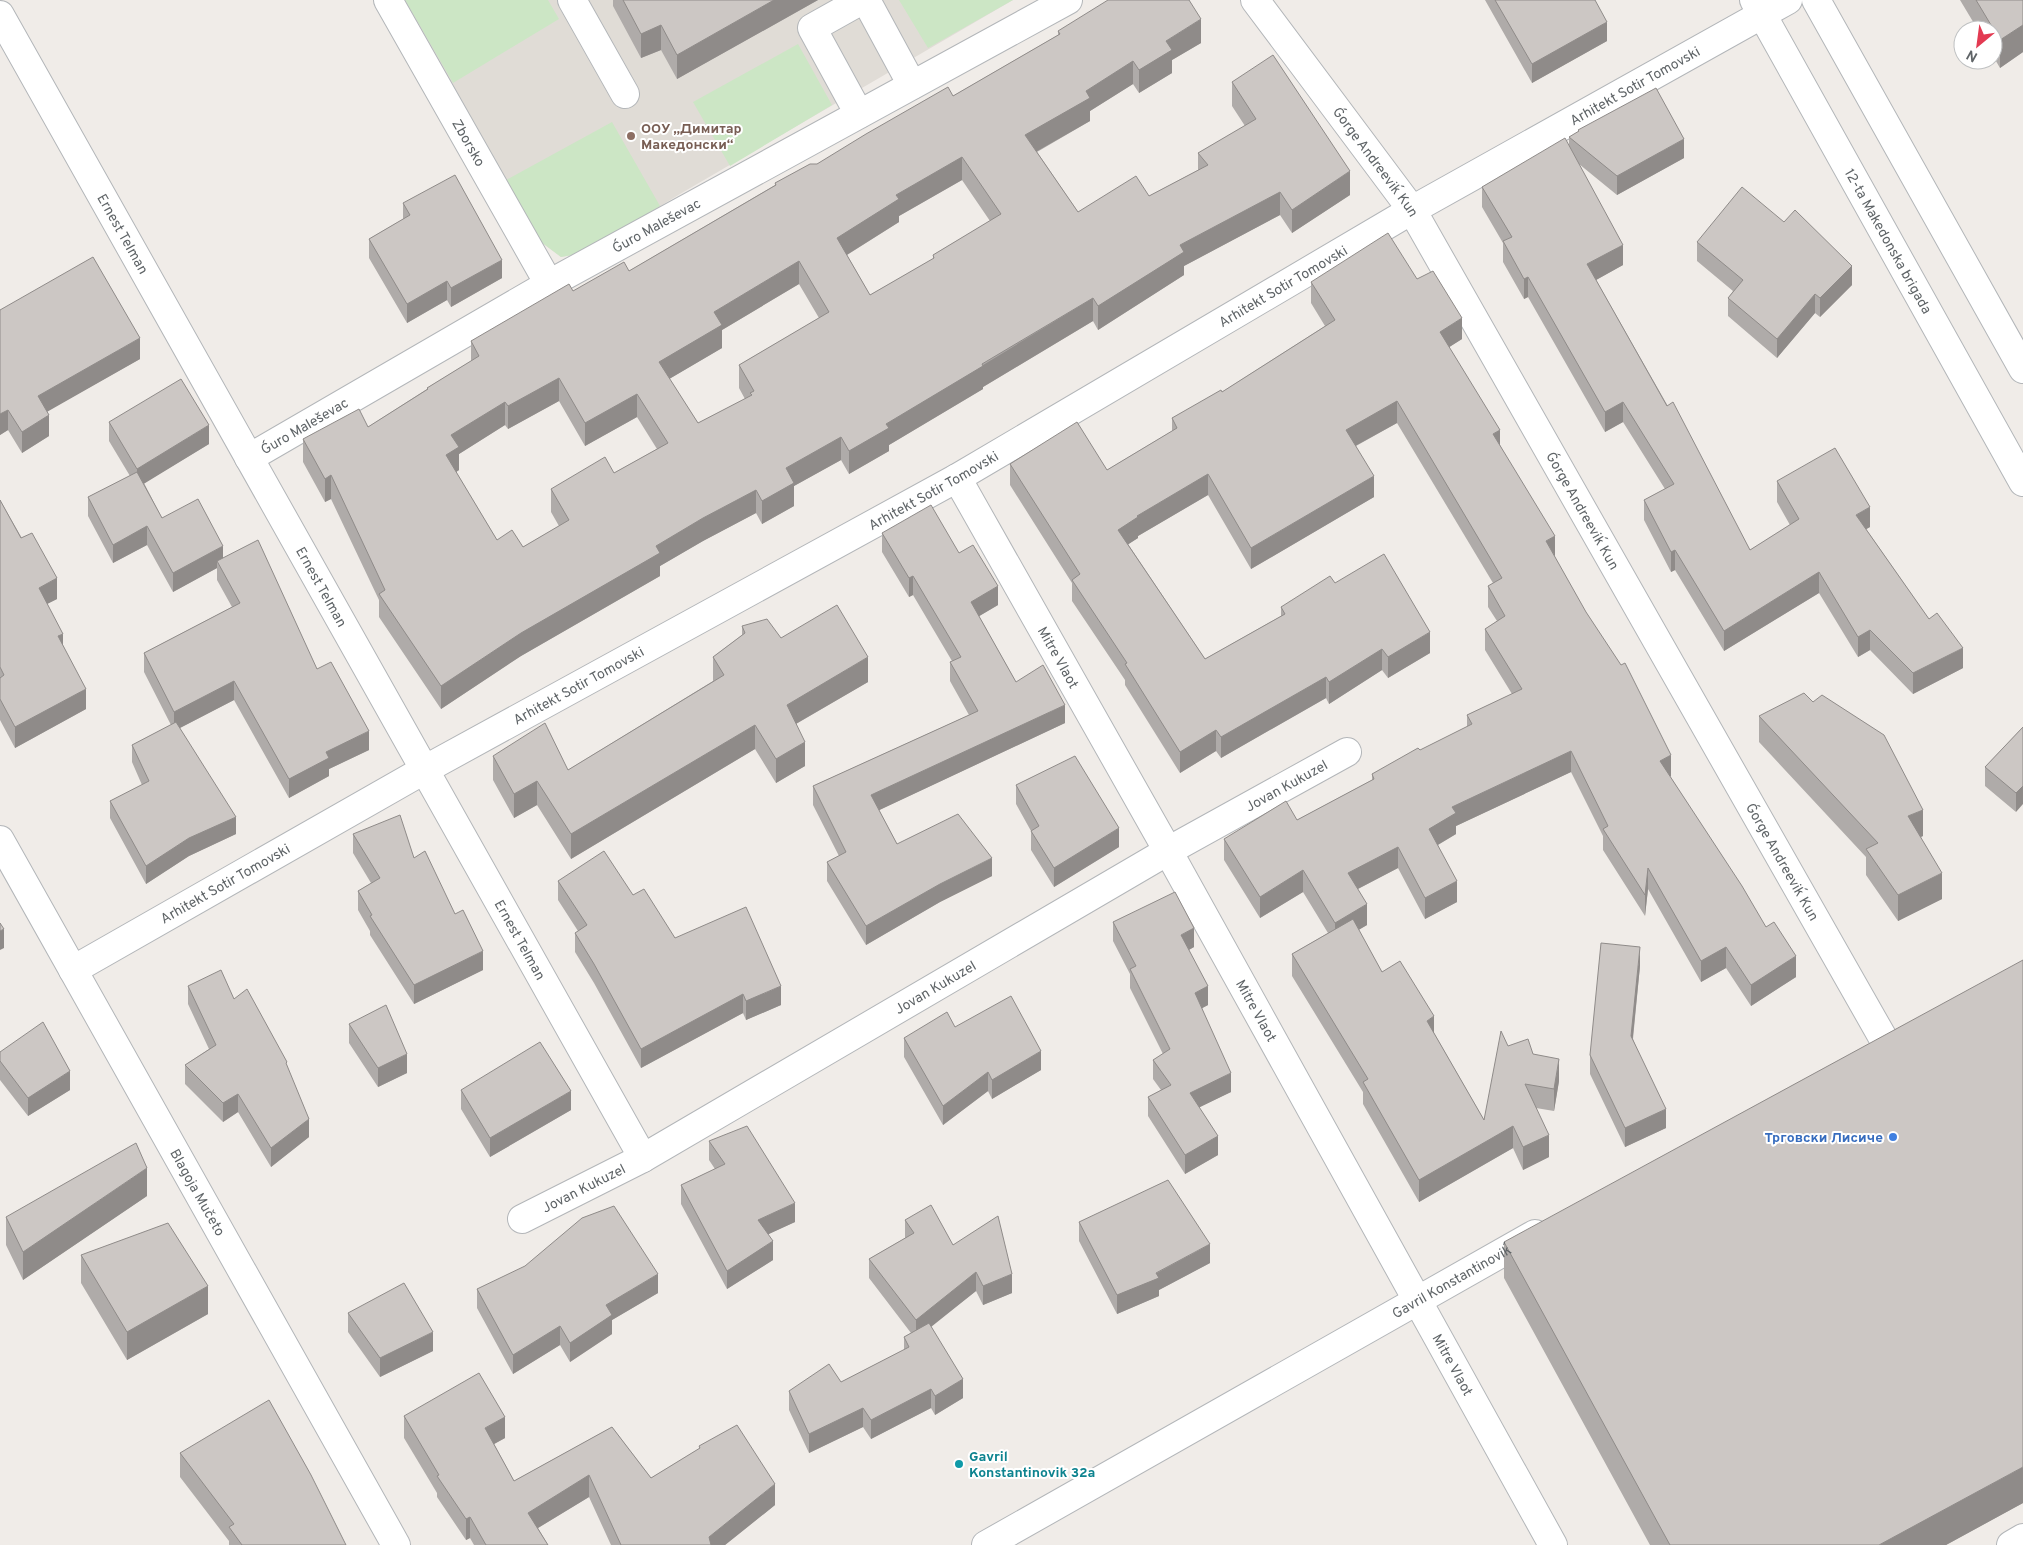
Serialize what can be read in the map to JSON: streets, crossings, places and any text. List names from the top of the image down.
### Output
{
  "streets": {
    "street": [
      "Arhitekt Sotir Tomovski",
      "Zborsko",
      "Ǵorge Andreeviḱ Kun",
      "Ǵuro Maleševac",
      "Ernest Telman",
      "12-ta Makedonska brigada",
      "Mitre Vlaot",
      "Jovan Kukuzel",
      "Blagoja Mučeto",
      "Gavril Konstantinoviḱ"
    ]
  },
  "crossings": [
    ["Arhitekt Sotir Tomovski", "Ǵorge Andreeviḱ Kun"],
    ["Arhitekt Sotir Tomovski", "Ernest Telman"],
    ["Arhitekt Sotir Tomovski", "12-ta Makedonska brigada"],
    ["Arhitekt Sotir Tomovski", "Mitre Vlaot"],
    ["Arhitekt Sotir Tomovski", "Blagoja Mučeto"],
    ["Zborsko", "Ǵuro Maleševac"],
    ["Ǵuro Maleševac", "Ernest Telman"],
    ["Ernest Telman", "Jovan Kukuzel"],
    ["Mitre Vlaot", "Jovan Kukuzel"],
    ["Mitre Vlaot", "Gavril Konstantinoviḱ"]
  ],
  "places": ["ООУ „Димитар Македонски“", "Трговски Лисиче", "Gavril Konstantinovik 32a"],
  "north": "bottom left"
}
